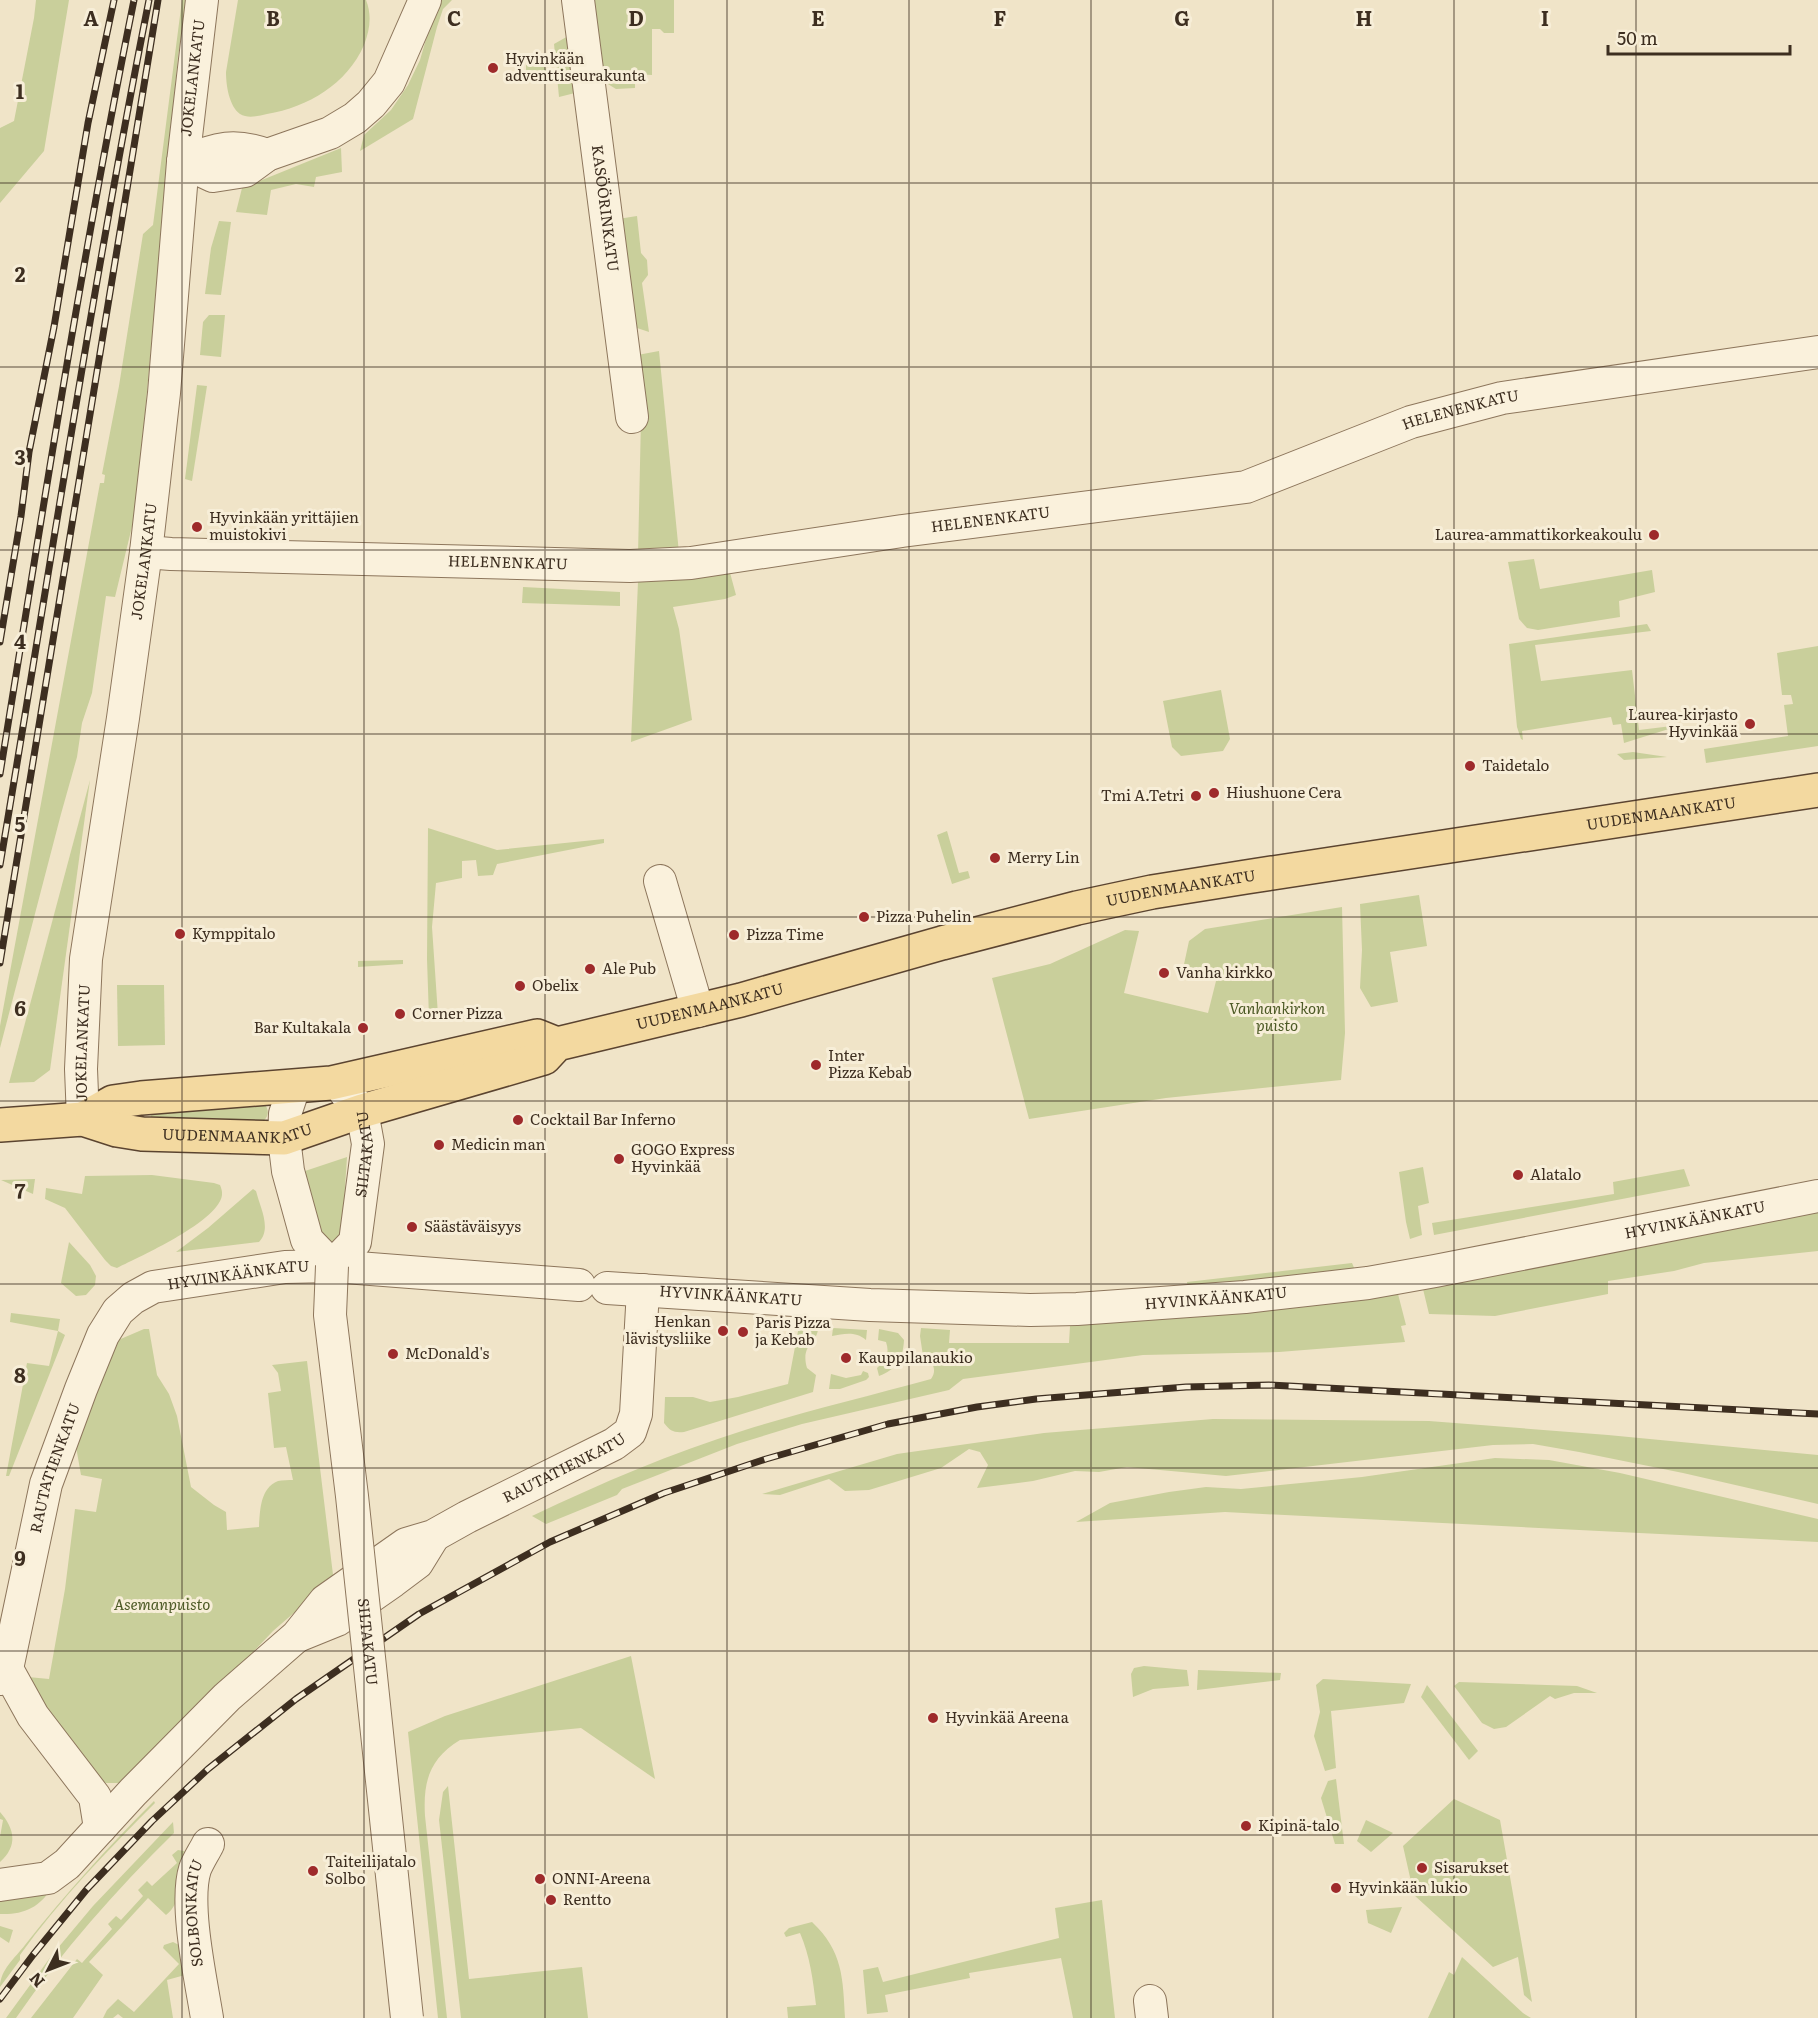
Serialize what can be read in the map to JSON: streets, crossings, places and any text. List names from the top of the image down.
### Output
{
  "streets": {
    "main road": ["UUDENMAANKATU"],
    "street": [
      "JOKELANKATU",
      "KASÖÖRINKATU",
      "HELENENKATU",
      "SILTAKATU",
      "HYVINKÄÄNKATU",
      "RAUTATIENKATU",
      "SOLBONKATU"
    ]
  },
  "crossings": [
    ["JOKELANKATU", "HELENENKATU"],
    ["JOKELANKATU", "UUDENMAANKATU"],
    ["UUDENMAANKATU", "SILTAKATU"],
    ["SILTAKATU", "HYVINKÄÄNKATU"],
    ["HYVINKÄÄNKATU", "RAUTATIENKATU"]
  ],
  "parks": ["Vanhankirkon puisto", "Asemanpuisto"],
  "places": [
    "Hyvinkään adventtiseurakunta",
    "Hyvinkään yrittäjien muistokivi",
    "Laurea-ammattikorkeakoulu",
    "Laurea-kirjasto Hyvinkää",
    "Taidetalo",
    "Hiushuone Cera",
    "Tmi A.Tetri",
    "Merry Lin",
    "Pizza Puhelin",
    "Kymppitalo",
    "Pizza Time",
    "Ale Pub",
    "Vanha kirkko",
    "Obelix",
    "Corner Pizza",
    "Bar Kultakala",
    "Inter Pizza Kebab",
    "Cocktail Bar Inferno",
    "Medicin man",
    "GOGO Express Hyvinkää",
    "Alatalo",
    "Säästäväisyys",
    "Henkan lävistysliike",
    "Paris Pizza ja Kebab",
    "McDonald's",
    "Kauppilanaukio",
    "Hyvinkää Areena",
    "Kipinä-talo",
    "Sisarukset",
    "Taiteilijatalo Solbo",
    "ONNI-Areena",
    "Hyvinkään lukio",
    "Rentto"
  ],
  "scale_bar": "50 m",
  "north": "bottom left",
  "grid": {
    "columns": [
      "A",
      "B",
      "C",
      "D",
      "E",
      "F",
      "G",
      "H",
      "I"
    ],
    "rows": [
      "1",
      "2",
      "3",
      "4",
      "5",
      "6",
      "7",
      "8",
      "9"
    ]
  }
}
